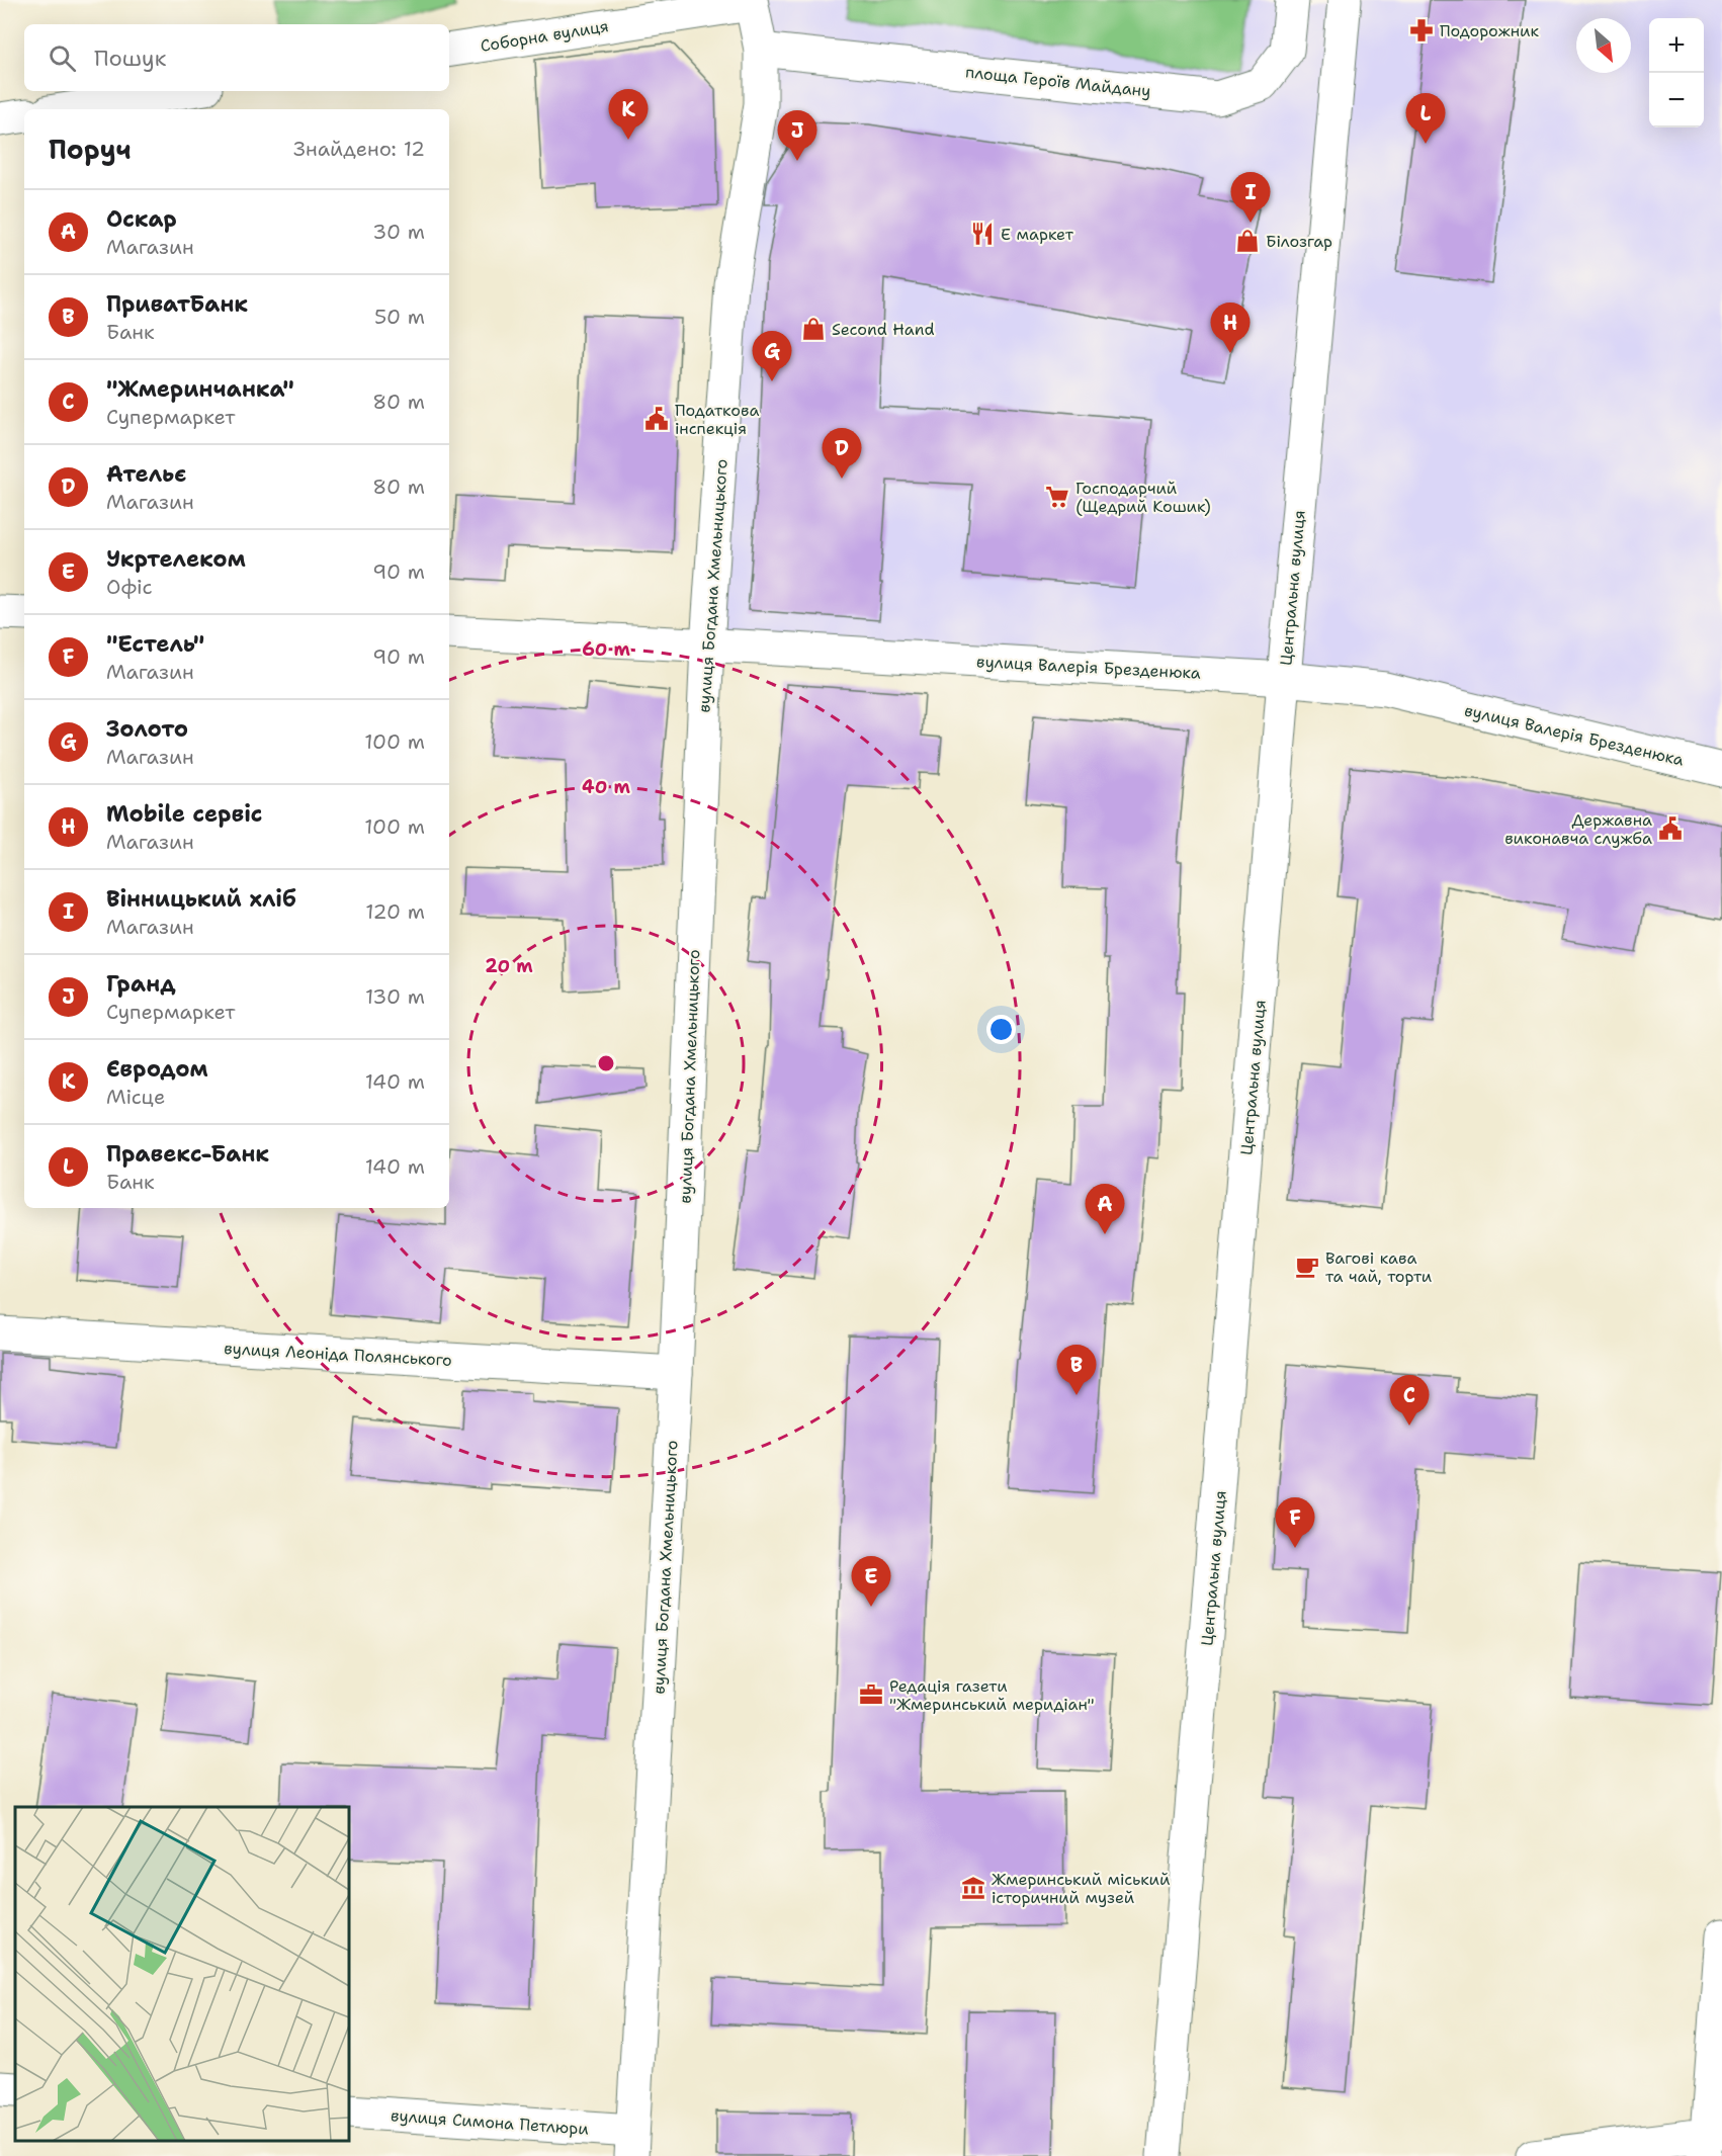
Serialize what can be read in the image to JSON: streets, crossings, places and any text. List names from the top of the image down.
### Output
{
  "streets": {
    "street": [
      "Соборна вулиця",
      "площа Героїв Майдану",
      "вулиця Богдана Хмельницького",
      "Центральна вулиця",
      "вулиця Валерія Брезденюка",
      "вулиця Леоніда Полянського",
      "вулиця Симона Петлюри"
    ]
  },
  "crossings": [
    ["Соборна вулиця", "вулиця Богдана Хмельницького"],
    ["площа Героїв Майдану", "вулиця Богдана Хмельницького"],
    ["вулиця Богдана Хмельницького", "вулиця Валерія Брезденюка"],
    ["вулиця Богдана Хмельницького", "вулиця Леоніда Полянського"],
    ["вулиця Богдана Хмельницького", "вулиця Симона Петлюри"],
    ["Центральна вулиця", "вулиця Валерія Брезденюка"]
  ],
  "places": {
    "pharmacy": ["Подорожник"],
    "restaurant": ["E маркет"],
    "shop": ["Білозгар", "Second Hand"],
    "public building": ["Податкова інспекція", "Державна виконавча служба"],
    "supermarket": ["Господарчий (Щедрий Кошик)"],
    "cafe": ["Вагові кава та чай, торти"],
    "office": ["Редація газети \"Жмеринський меридіан\""],
    "museum": ["Жмеринський міський історичний музей"]
  },
  "north": "bottom right",
  "page": {
    "map_buttons": ["+", "−"],
    "search": "Пошук",
    "pins": [
      "K",
      "L",
      "J",
      "I",
      "H",
      "G",
      "D",
      "A",
      "B",
      "C",
      "F",
      "E"
    ],
    "heading": ["Поруч", "Знайдено: 12"],
    "list": [
      {
        "mark": "A",
        "name": "Оскар",
        "note": "Магазин",
        "value": "30 m"
      },
      {
        "mark": "B",
        "name": "ПриватБанк",
        "note": "Банк",
        "value": "50 m"
      },
      {
        "mark": "C",
        "name": "\"Жмеринчанка\"",
        "note": "Супермаркет",
        "value": "80 m"
      },
      {
        "mark": "D",
        "name": "Ательє",
        "note": "Магазин",
        "value": "80 m"
      },
      {
        "mark": "E",
        "name": "Укртелеком",
        "note": "Офіс",
        "value": "90 m"
      },
      {
        "mark": "F",
        "name": "\"Естель\"",
        "note": "Магазин",
        "value": "90 m"
      },
      {
        "mark": "G",
        "name": "Золото",
        "note": "Магазин",
        "value": "100 m"
      },
      {
        "mark": "H",
        "name": "Mobile сервіс",
        "note": "Магазин",
        "value": "100 m"
      },
      {
        "mark": "I",
        "name": "Вінницький хліб",
        "note": "Магазин",
        "value": "120 m"
      },
      {
        "mark": "J",
        "name": "Гранд",
        "note": "Супермаркет",
        "value": "130 m"
      },
      {
        "mark": "K",
        "name": "Євродом",
        "note": "Місце",
        "value": "140 m"
      },
      {
        "mark": "L",
        "name": "Правекс-Банк",
        "note": "Банк",
        "value": "140 m"
      }
    ]
  },
  "rings": ["60 m", "40 m", "20 m"]
}
